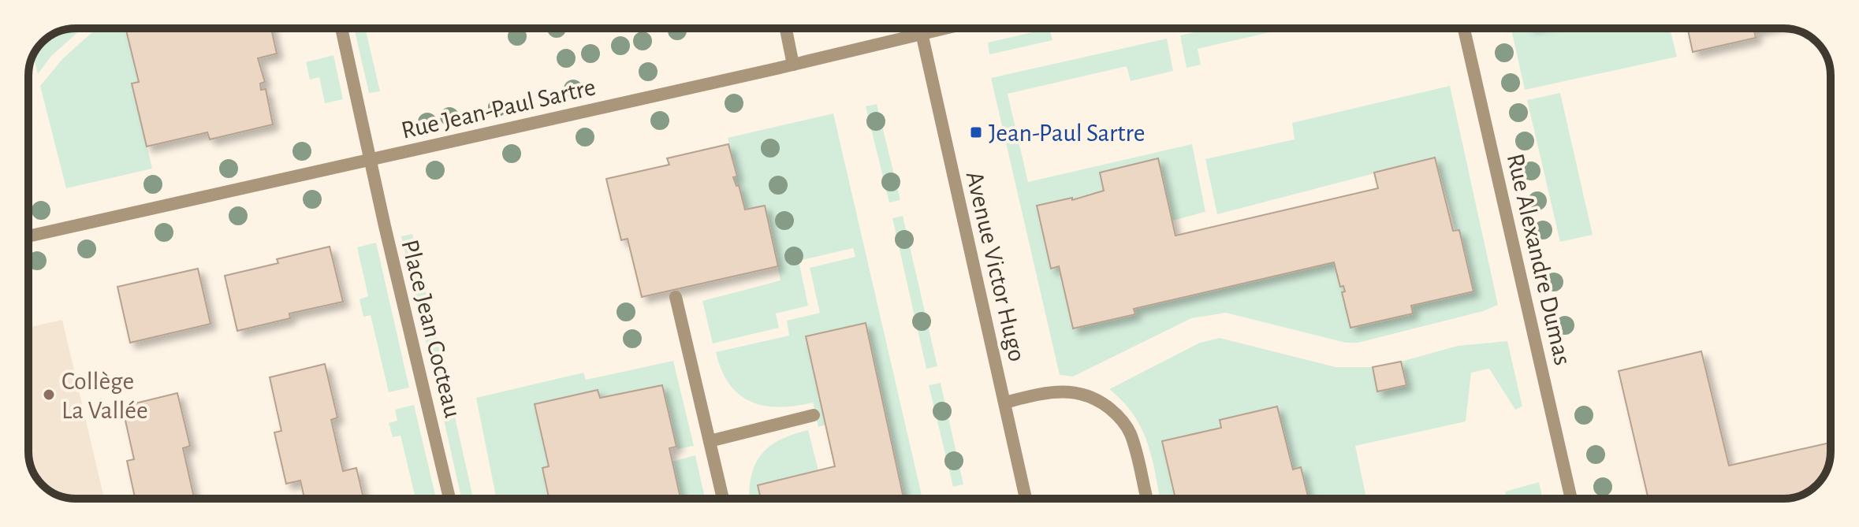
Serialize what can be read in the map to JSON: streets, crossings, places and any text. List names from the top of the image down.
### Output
{
  "streets": {
    "street": [
      "Rue Jean-Paul Sartre",
      "Rue Alexandre Dumas",
      "Avenue Victor Hugo",
      "Place Jean Cocteau"
    ]
  },
  "crossings": [
    ["Rue Jean-Paul Sartre", "Avenue Victor Hugo"],
    ["Rue Jean-Paul Sartre", "Place Jean Cocteau"]
  ],
  "places": {
    "transit": ["Jean-Paul Sartre"],
    "other": ["Collège La Vallée"]
  }
}
